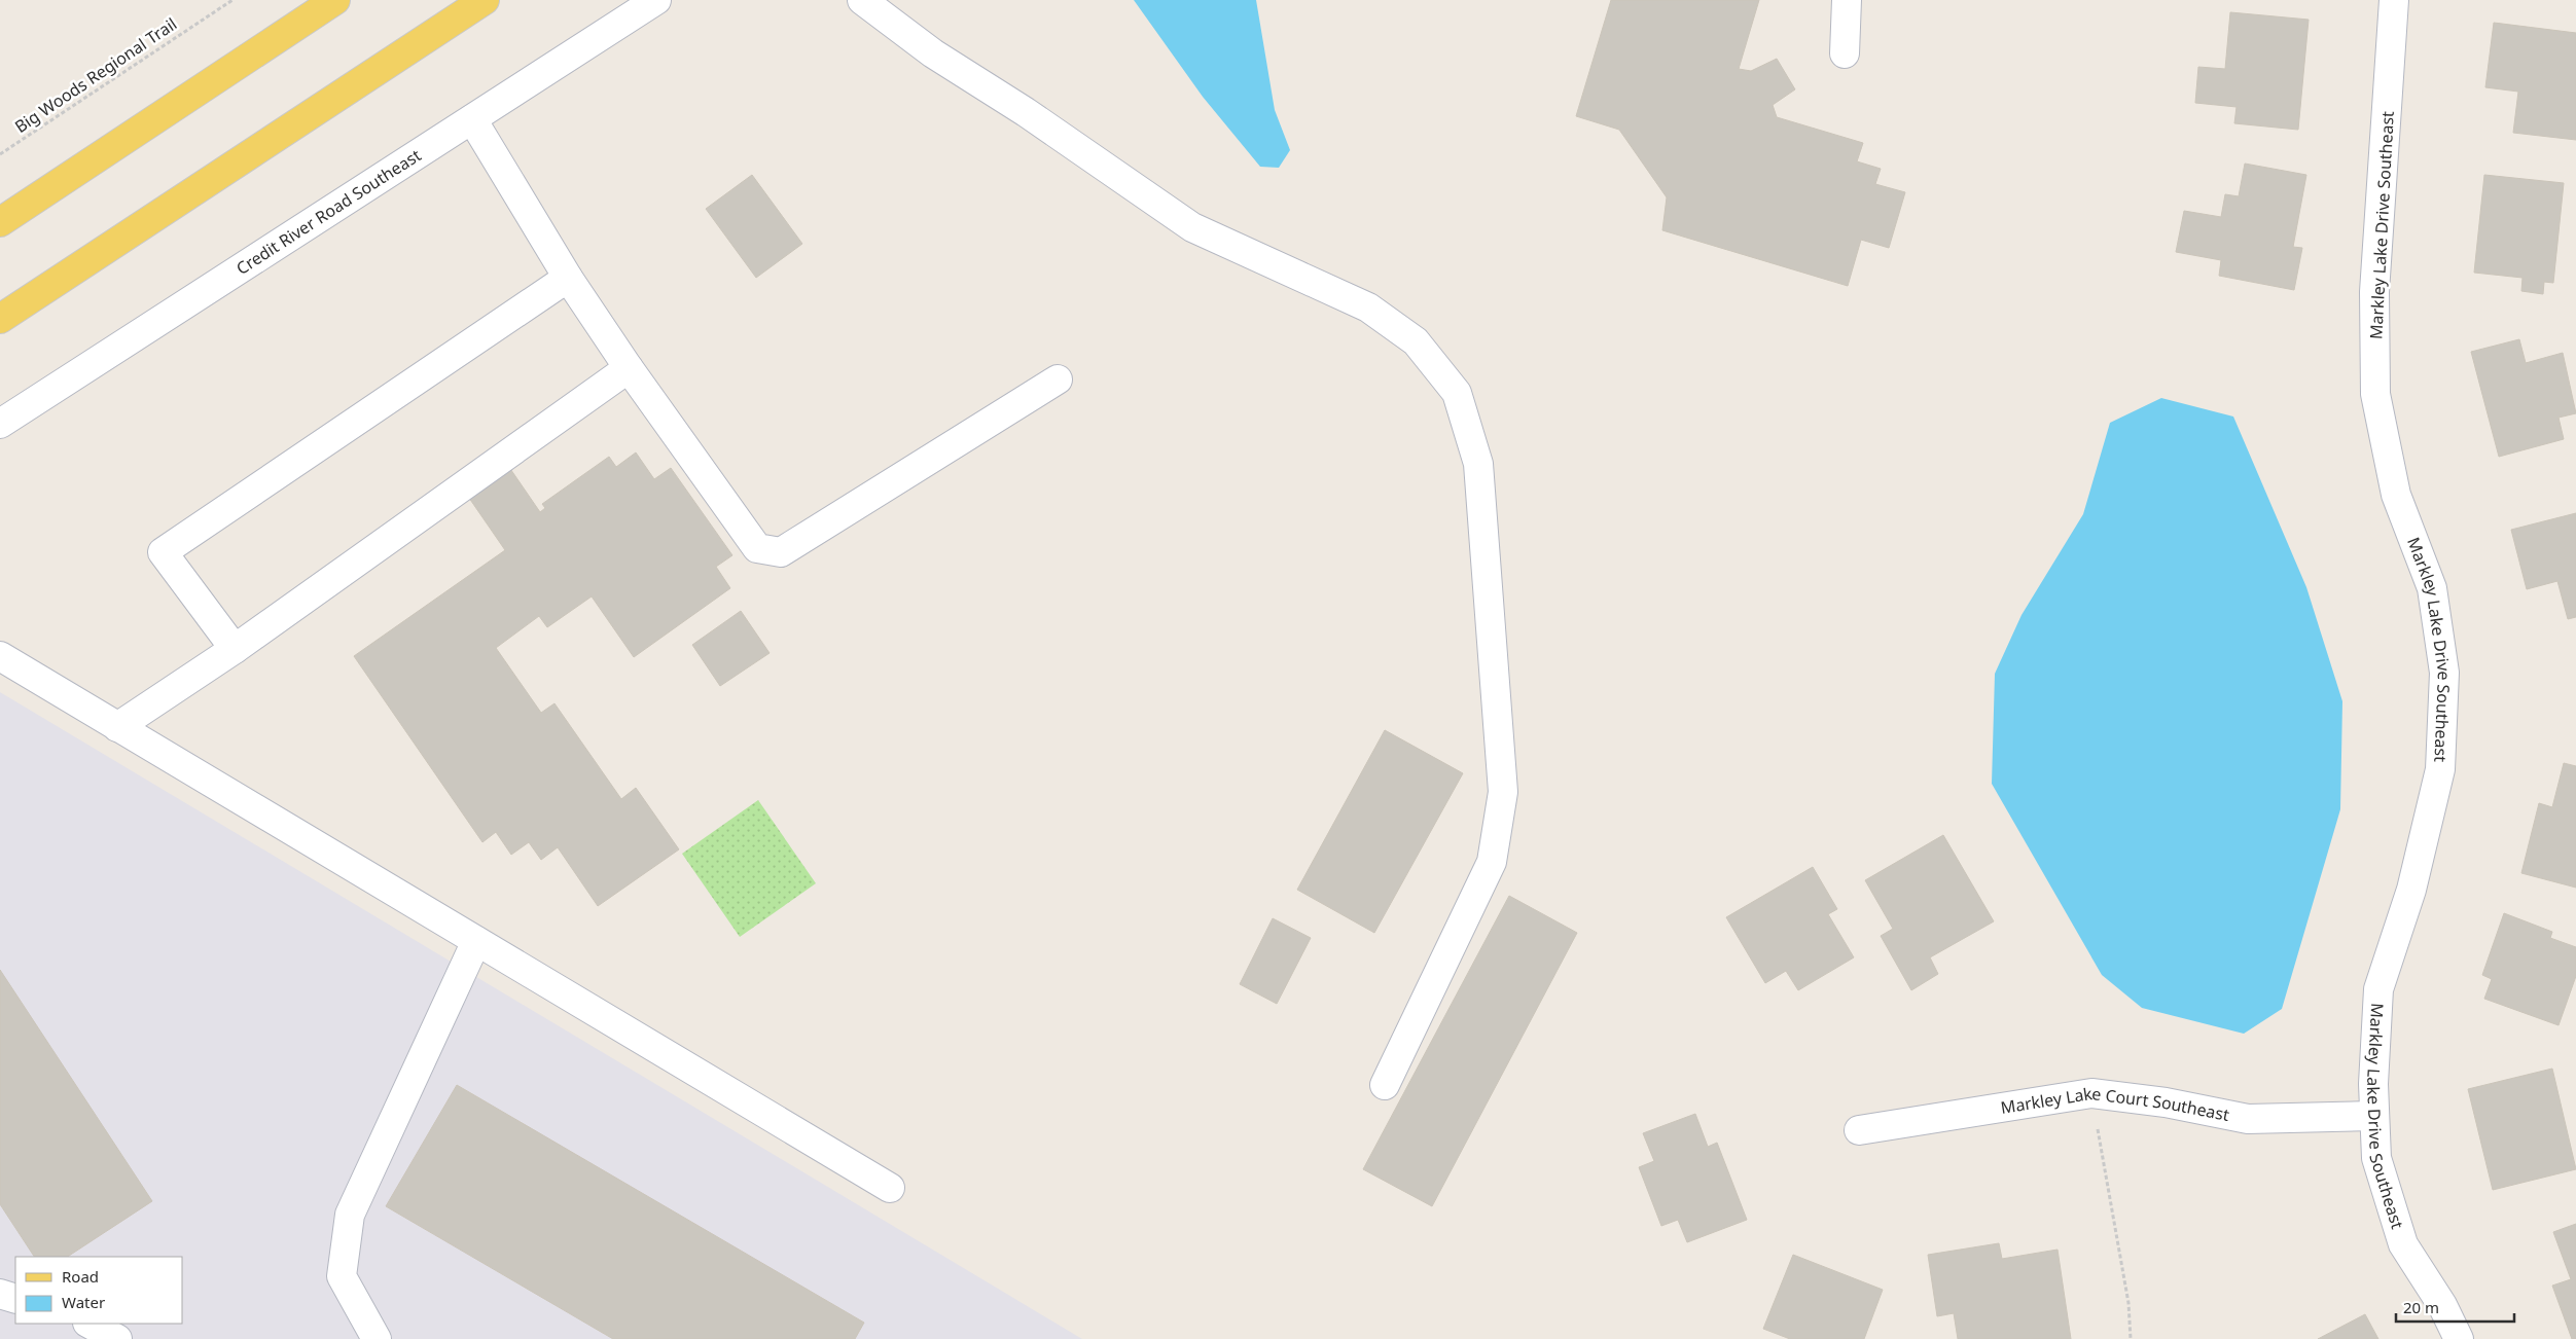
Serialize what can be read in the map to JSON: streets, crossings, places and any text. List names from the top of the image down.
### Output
{
  "streets": {
    "street": ["Credit River Road Southeast", "Markley Lake Drive Southeast", "Markley Lake Court Southeast"],
    "path": ["Big Woods Regional Trail"]
  },
  "crossings": [
    ["Markley Lake Drive Southeast", "Markley Lake Court Southeast"]
  ],
  "legend": ["Road", "Water"],
  "scale_bar": "20 m"
}
